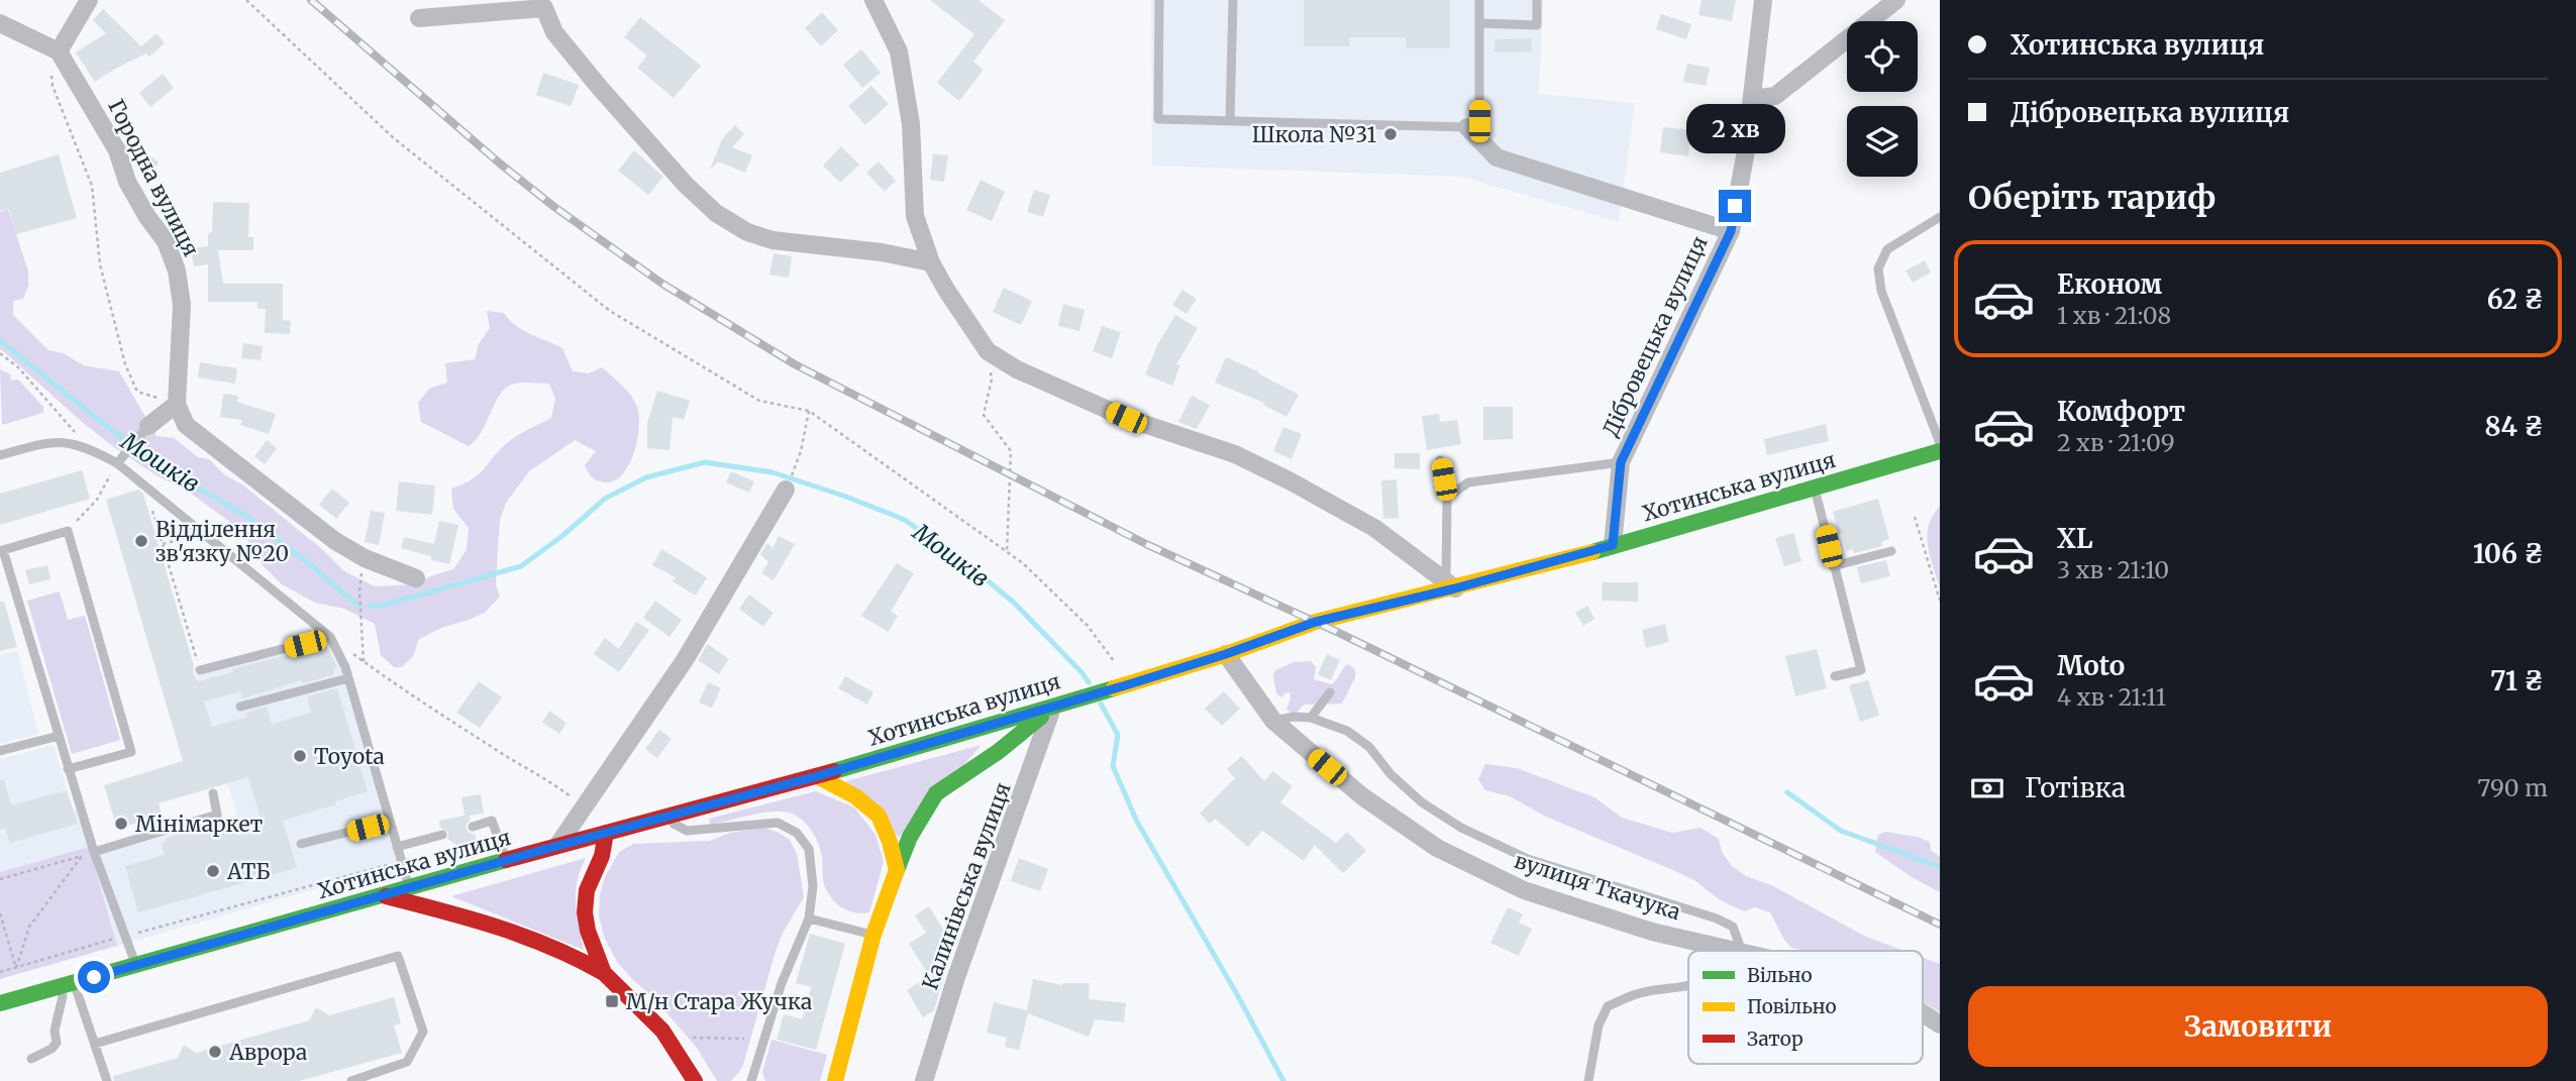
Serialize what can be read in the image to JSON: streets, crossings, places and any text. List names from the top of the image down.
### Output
{
  "streets": {
    "main road": ["Хотинська вулиця"],
    "street": [
      "Городна вулиця",
      "Дібровецька вулиця",
      "Калинівська вулиця",
      "вулиця Ткачука"
    ]
  },
  "crossings": [
    ["Дібровецька вулиця", "Хотинська вулиця"],
    ["Хотинська вулиця", "Калинівська вулиця"],
    ["Хотинська вулиця", "вулиця Ткачука"]
  ],
  "water": ["Мошків"],
  "places": {
    "other": [
      "Школа №31",
      "Відділення зв'язку №20",
      "Toyota",
      "Мінімаркет",
      "АТБ",
      "Аврора"
    ],
    "transit": ["М/н Стара Жучка"]
  },
  "legend": ["Вільно", "Повільно", "Затор"],
  "page": {
    "banner": ["Хотинська вулиця", "Дібровецька вулиця"],
    "bubble": "2 хв",
    "heading": "Оберіть тариф",
    "list": [
      {
        "name": "Економ",
        "note": "1 хв · 21:08",
        "value": "62 ₴"
      },
      {
        "name": "Комфорт",
        "note": "2 хв · 21:09",
        "value": "84 ₴"
      },
      {
        "name": "XL",
        "note": "3 хв · 21:10",
        "value": "106 ₴"
      },
      {
        "name": "Moto",
        "note": "4 хв · 21:11",
        "value": "71 ₴"
      }
    ],
    "pay": ["Готівка", "790 m"],
    "buttons": "Замовити"
  }
}
